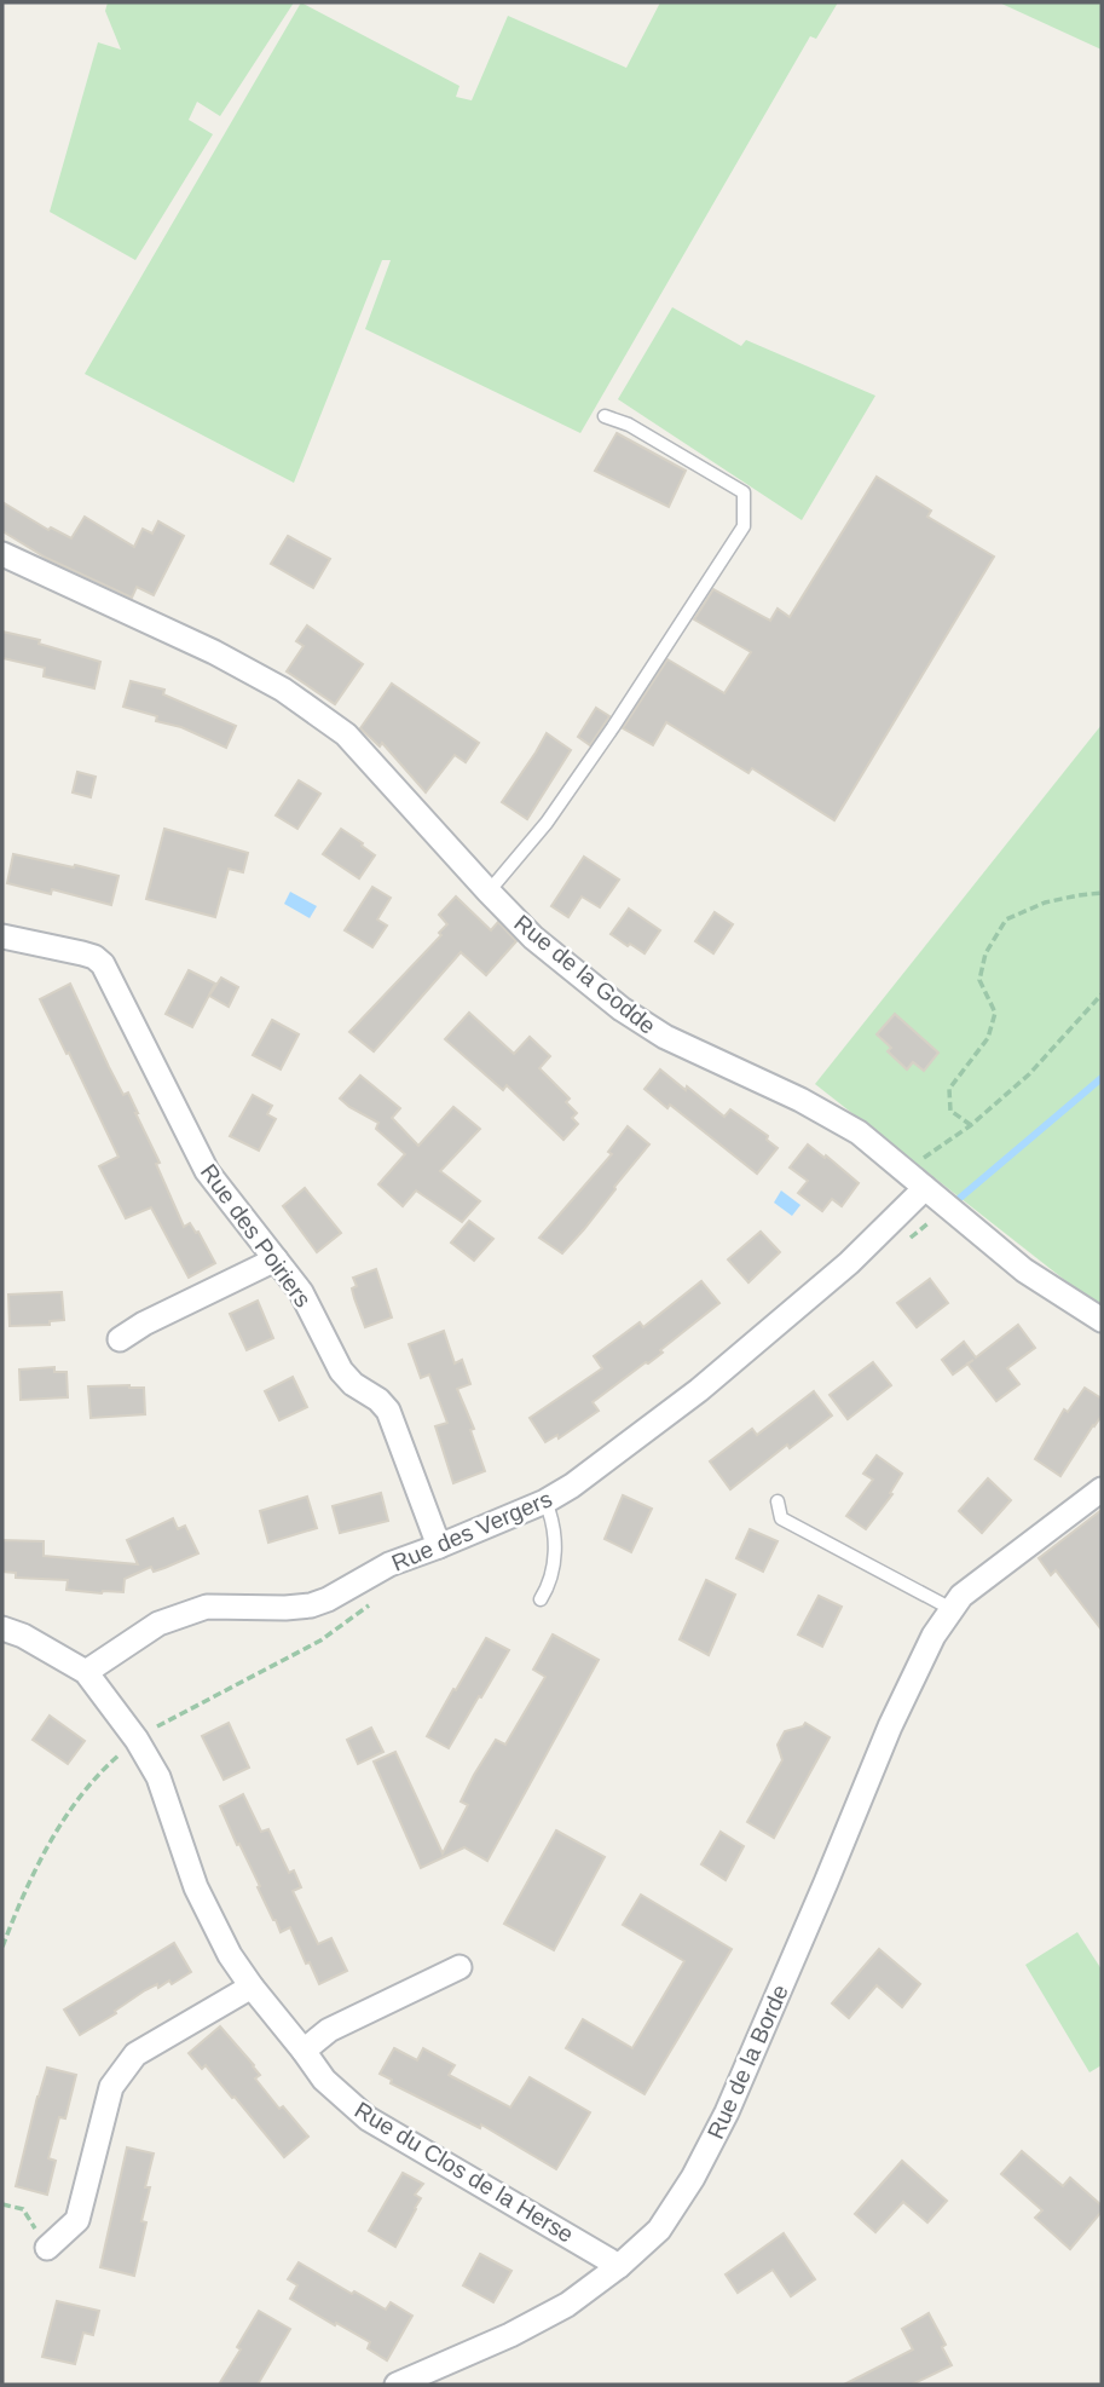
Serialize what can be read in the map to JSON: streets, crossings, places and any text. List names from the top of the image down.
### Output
{
  "streets": {
    "street": [
      "Rue de la Godde",
      "Rue des Poiriers",
      "Rue des Vergers",
      "Rue de la Borde",
      "Rue du Clos de la Herse"
    ]
  },
  "crossings": [
    ["Rue de la Godde", "Rue des Vergers"],
    ["Rue des Poiriers", "Rue des Vergers"],
    ["Rue des Vergers", "Rue du Clos de la Herse"],
    ["Rue de la Borde", "Rue du Clos de la Herse"]
  ]
}
